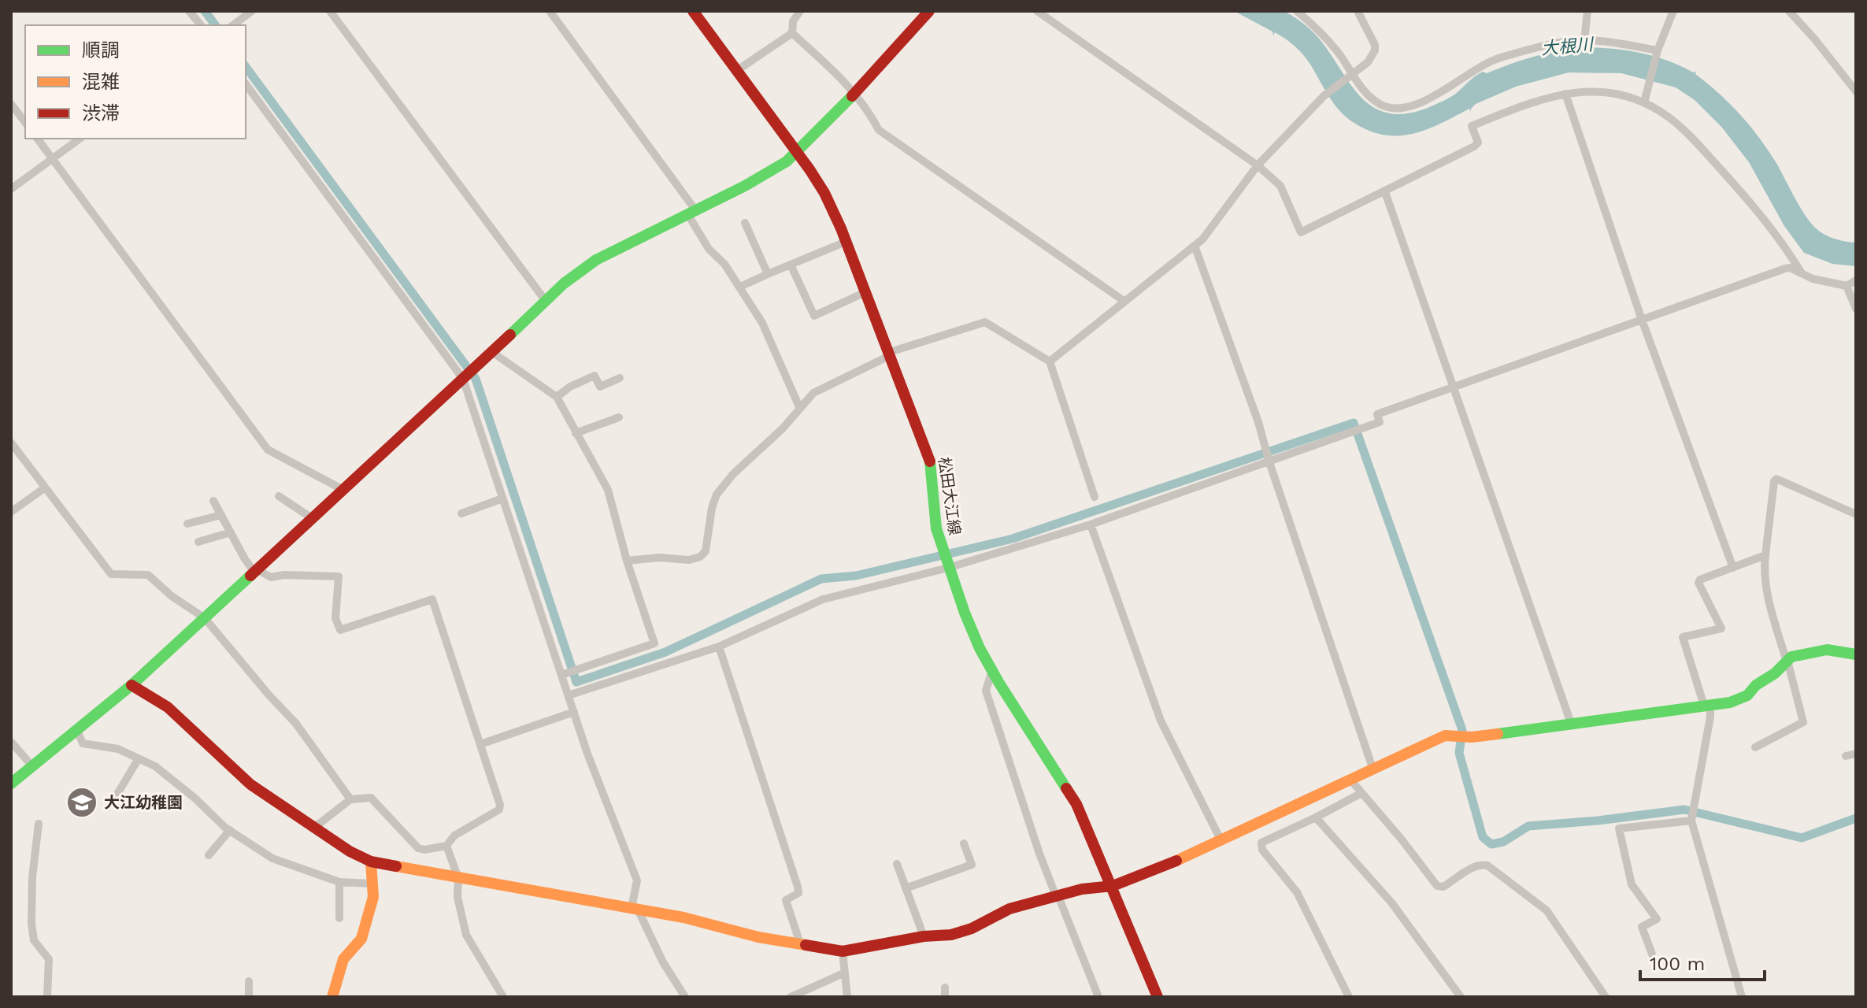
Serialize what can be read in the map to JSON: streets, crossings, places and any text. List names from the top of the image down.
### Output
{
  "streets": {
    "street": ["松田大江線"]
  },
  "water": ["大根川"],
  "places": {
    "school or university": ["大江幼稚園"]
  },
  "legend": ["順調", "混雑", "渋滞"],
  "scale_bar": "100 m"
}
